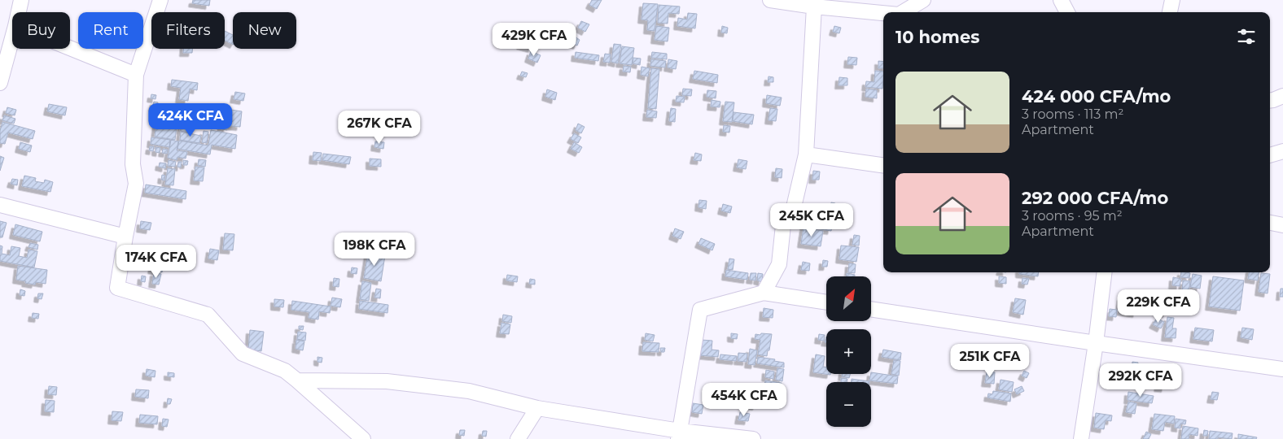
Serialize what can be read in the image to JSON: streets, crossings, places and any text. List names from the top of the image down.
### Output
{
  "north": "top right",
  "page": {
    "chip": [
      "Buy",
      "Rent",
      "Filters",
      "New"
    ],
    "heading": "10 homes",
    "price": [
      "429K CFA",
      "424K CFA",
      "267K CFA",
      "245K CFA",
      "198K CFA",
      "174K CFA",
      "229K CFA",
      "251K CFA",
      "292K CFA",
      "454K CFA"
    ],
    "list": [
      {
        "name": "424 000 CFA/mo",
        "note": "3 rooms · 113 m² · Apartment"
      },
      {
        "name": "292 000 CFA/mo",
        "note": "3 rooms · 95 m² · Apartment"
      }
    ],
    "map_buttons": ["+", "−"]
  }
}
